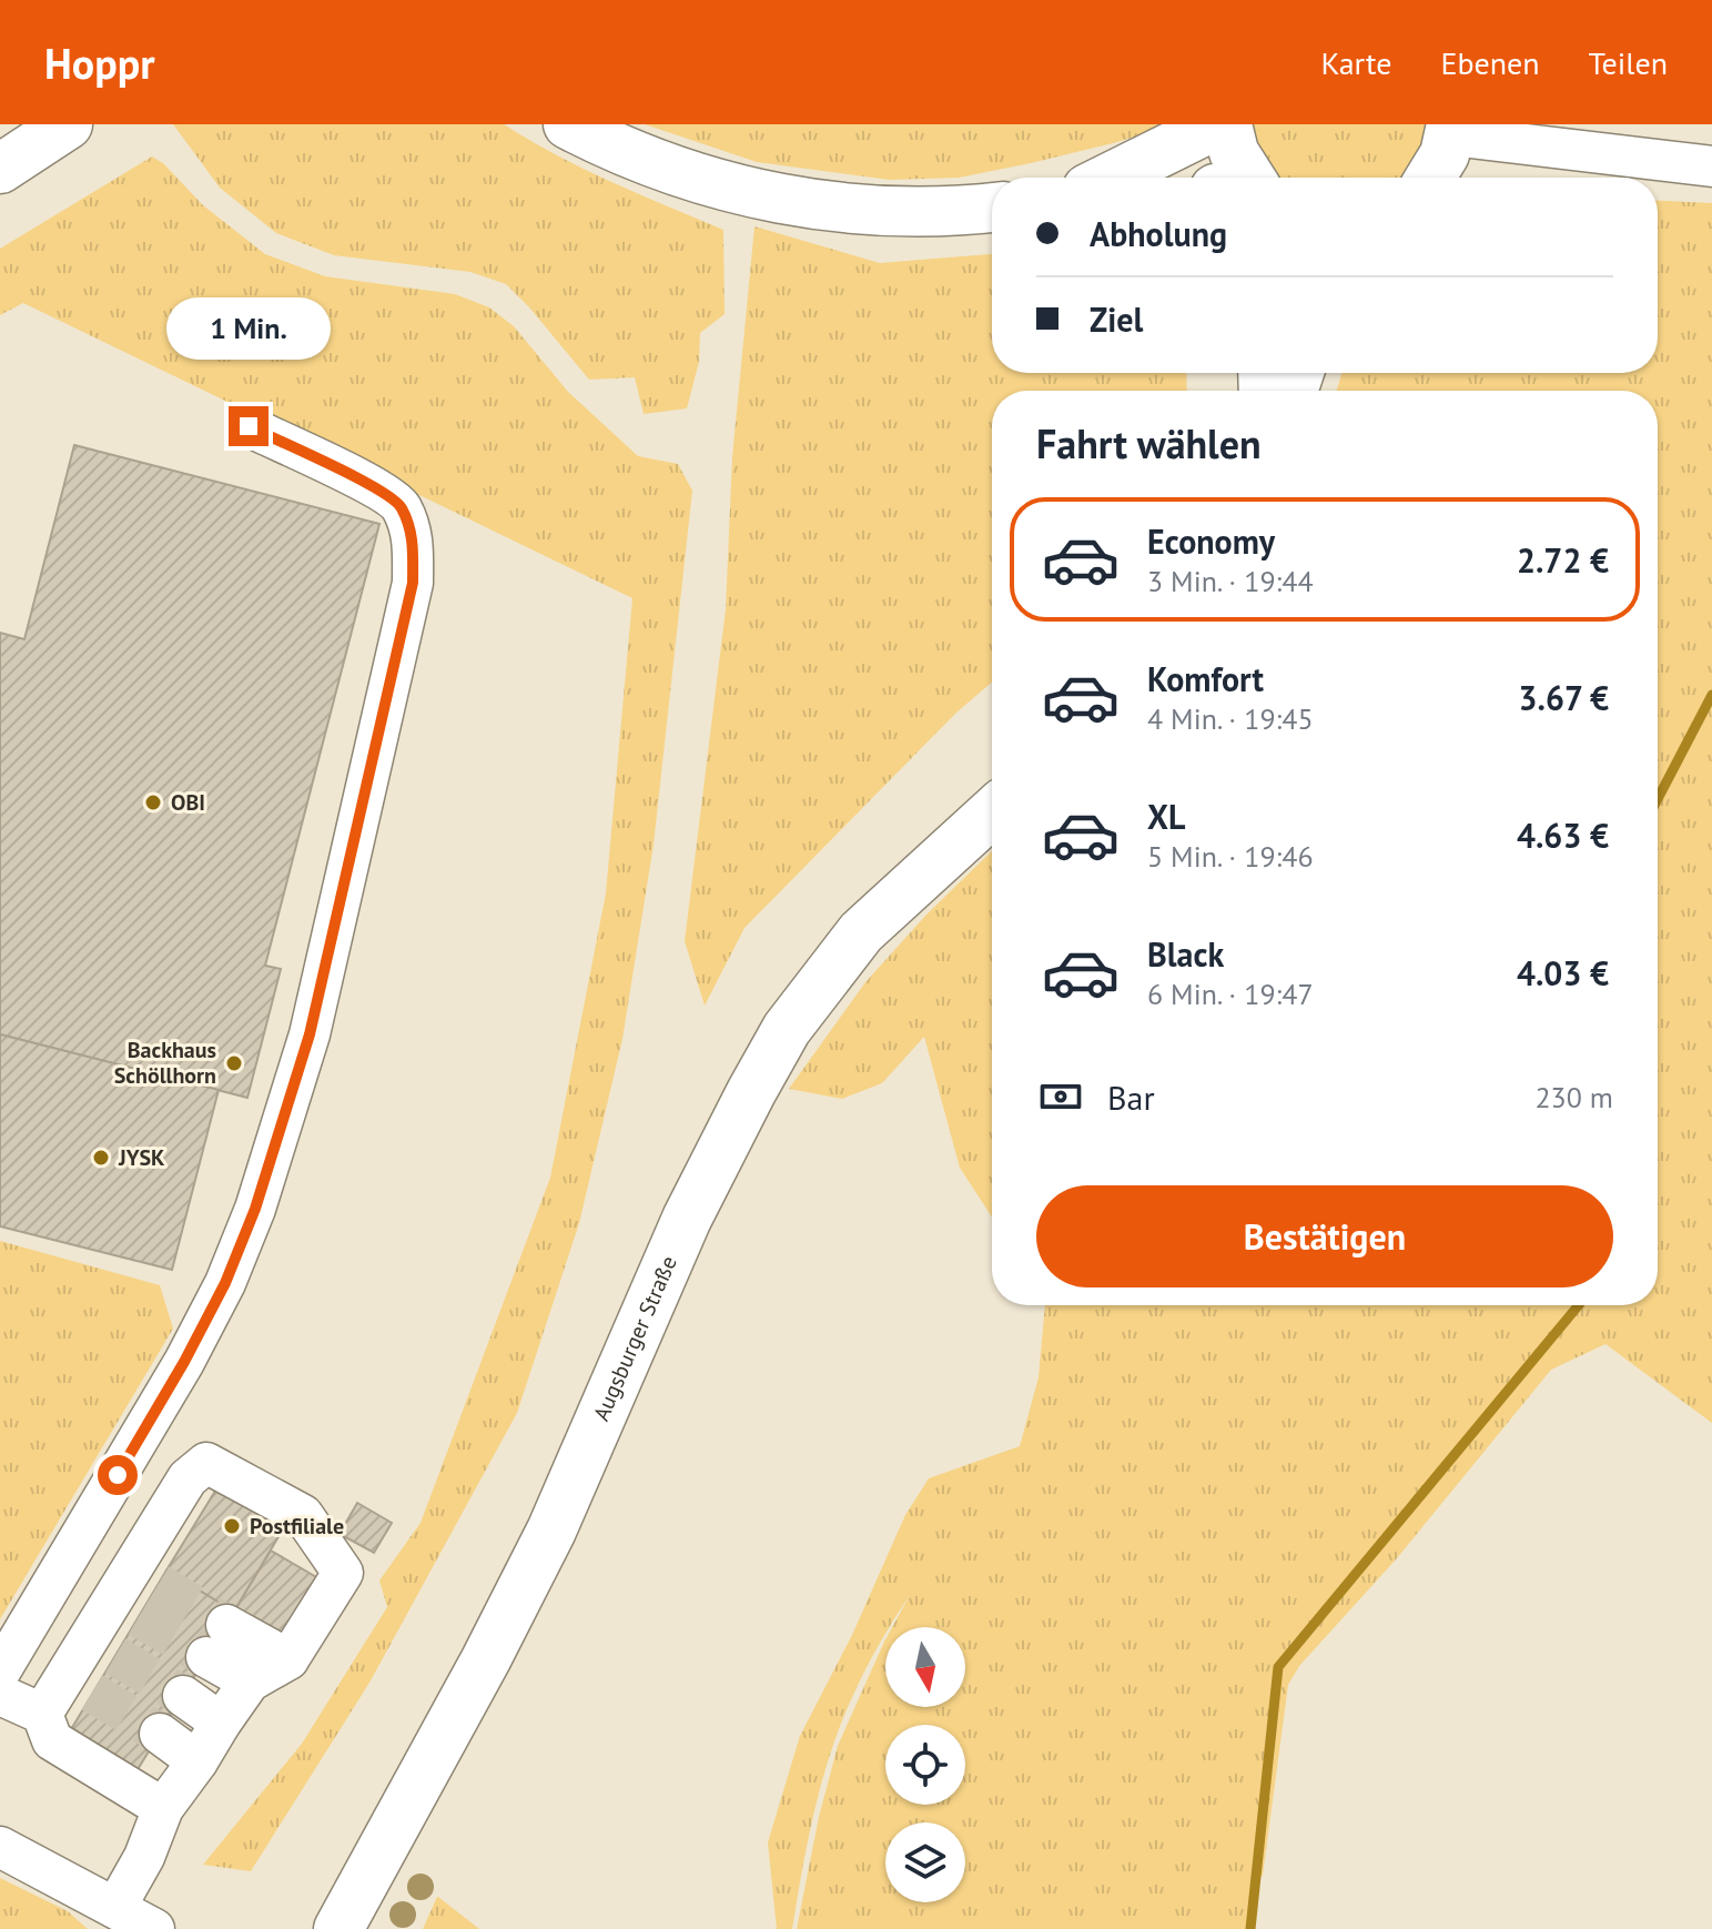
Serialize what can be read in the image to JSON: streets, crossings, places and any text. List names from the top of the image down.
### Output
{
  "streets": {
    "main road": ["Augsburger Straße"]
  },
  "places": [
    "OBI",
    "Backhaus Schöllhorn",
    "JYSK",
    "Postfiliale"
  ],
  "north": "bottom",
  "page": {
    "header": "Hoppr",
    "nav": ["Karte", "Ebenen", "Teilen"],
    "banner": ["Abholung", "Ziel"],
    "bubble": "1 Min.",
    "heading": "Fahrt wählen",
    "list": [
      {
        "name": "Economy",
        "note": "3 Min. · 19:44",
        "value": "2.72 €"
      },
      {
        "name": "Komfort",
        "note": "4 Min. · 19:45",
        "value": "3.67 €"
      },
      {
        "name": "XL",
        "note": "5 Min. · 19:46",
        "value": "4.63 €"
      },
      {
        "name": "Black",
        "note": "6 Min. · 19:47",
        "value": "4.03 €"
      }
    ],
    "pay": ["Bar", "230 m"],
    "buttons": "Bestätigen"
  }
}
